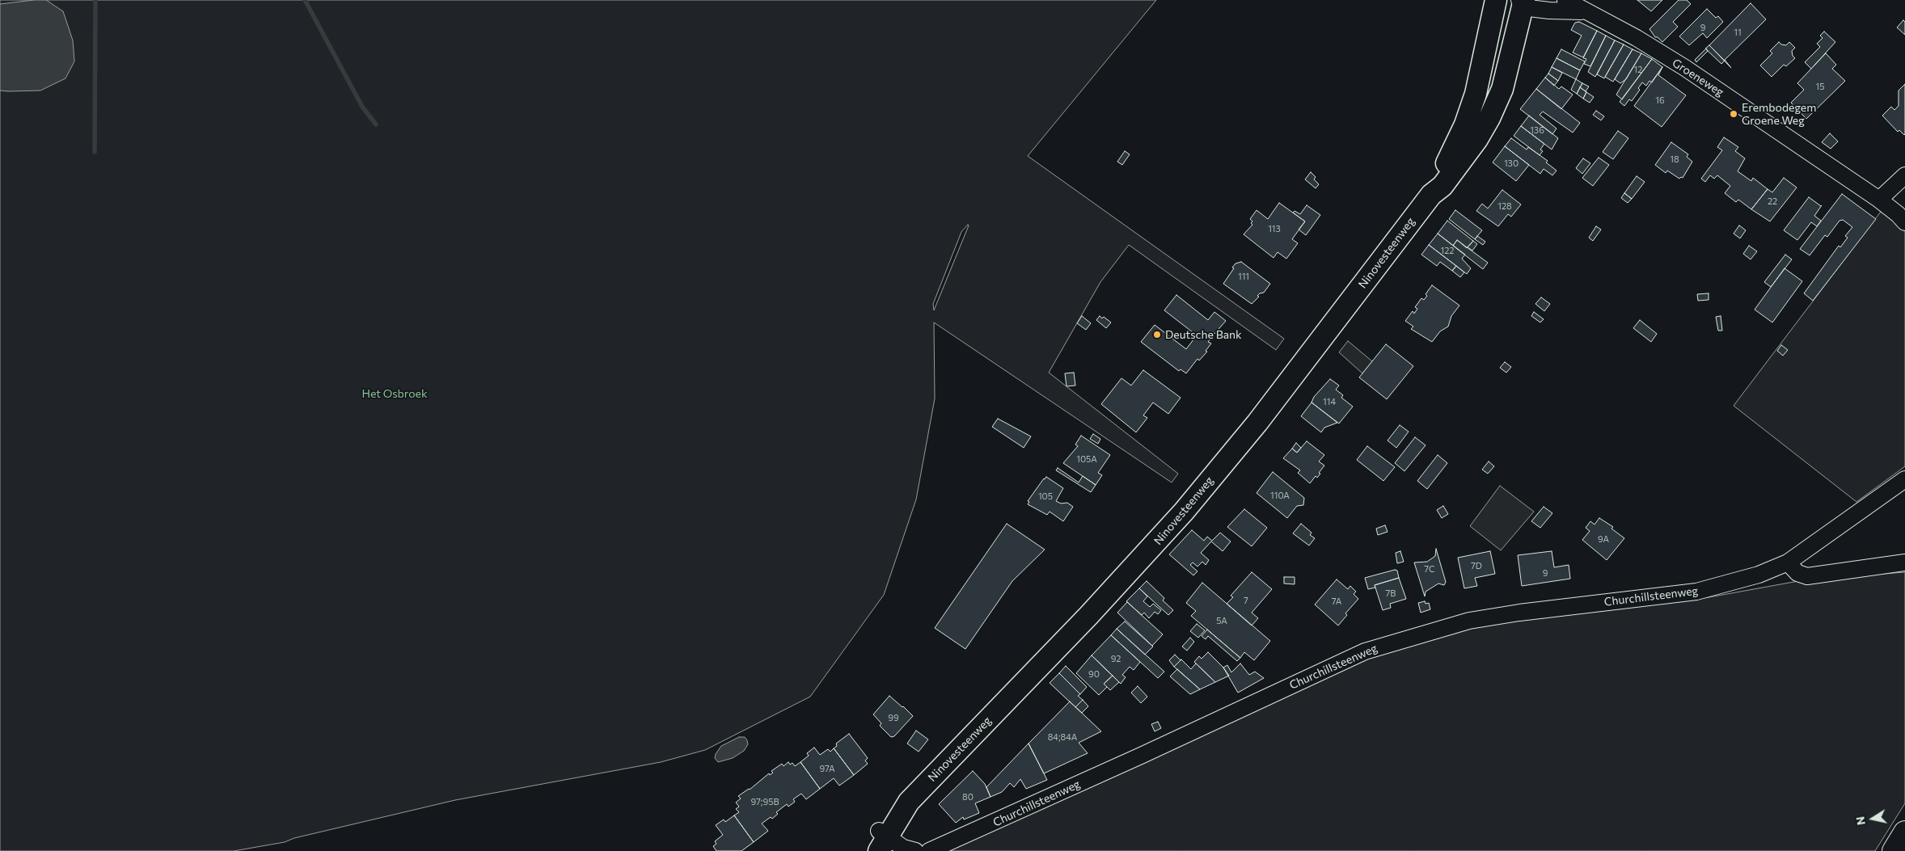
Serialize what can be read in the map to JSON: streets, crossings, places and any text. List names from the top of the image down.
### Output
{
  "streets": {
    "main road": ["Ninovesteenweg"],
    "street": ["Groeneweg", "Churchillsteenweg"]
  },
  "crossings": [
    ["Groeneweg", "Ninovesteenweg"]
  ],
  "parks": ["Het Osbroek"],
  "places": ["Erembodegem Groene Weg", "Deutsche Bank"],
  "house_numbers": [
    "9",
    "11",
    "12",
    "15",
    "16",
    "136",
    "18",
    "130",
    "22",
    "128",
    "113",
    "122",
    "111",
    "114",
    "105A",
    "110A",
    "105",
    "9A",
    "7D",
    "7C",
    "9",
    "7B",
    "7",
    "7A",
    "5A",
    "92",
    "90",
    "99",
    "84;84A",
    "97A",
    "80",
    "97;95B"
  ],
  "north": "left"
}
